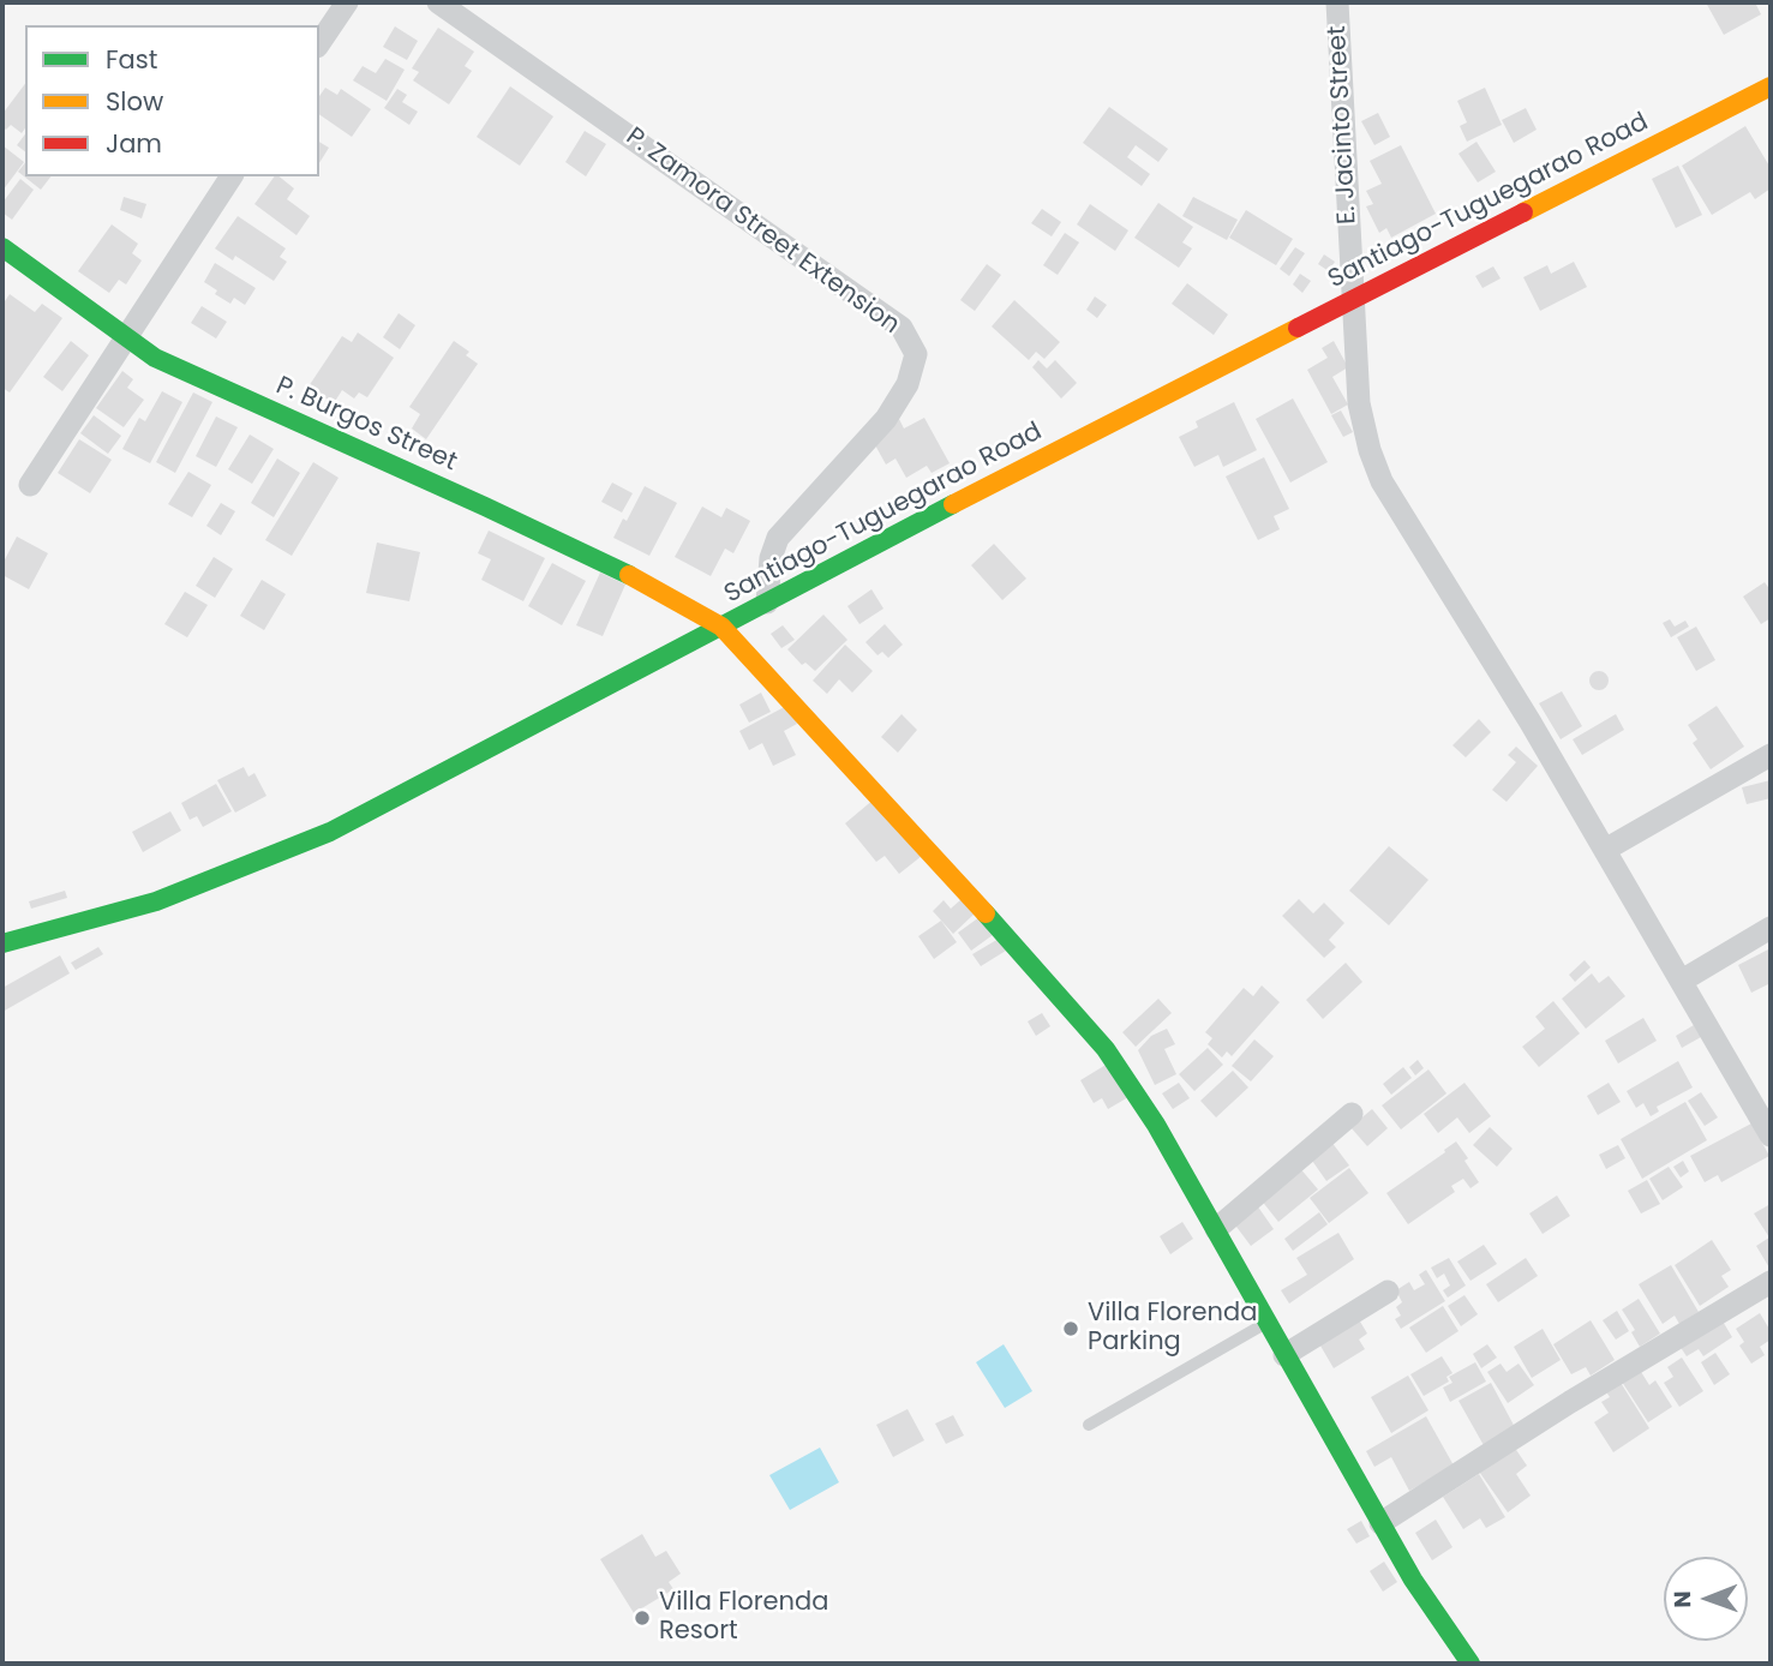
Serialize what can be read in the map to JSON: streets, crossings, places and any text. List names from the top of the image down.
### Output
{
  "streets": {
    "main road": ["Santiago-Tuguegarao Road", "P. Burgos Street"],
    "street": ["E. Jacinto Street", "P. Zamora Street Extension"]
  },
  "crossings": [
    ["E. Jacinto Street", "Santiago-Tuguegarao Road"],
    ["Santiago-Tuguegarao Road", "P. Zamora Street Extension"],
    ["Santiago-Tuguegarao Road", "P. Burgos Street"]
  ],
  "places": ["Villa Florenda Parking", "Villa Florenda Resort"],
  "legend": ["Fast", "Slow", "Jam"],
  "north": "left"
}
